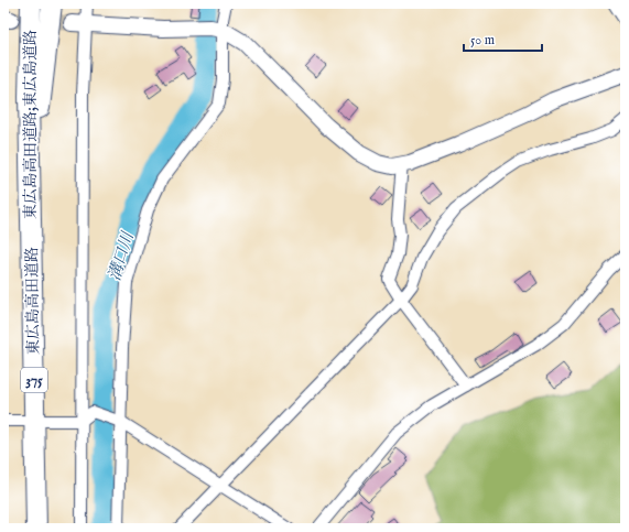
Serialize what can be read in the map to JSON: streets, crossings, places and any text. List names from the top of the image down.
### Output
{
  "streets": {
    "highway": ["東広島高田道路;東広島道路", "東広島高田道路", "375"]
  },
  "crossings": [
    ["東広島高田道路;東広島道路", "東広島高田道路"]
  ],
  "water": ["溝口川"],
  "scale_bar": "50 m"
}
